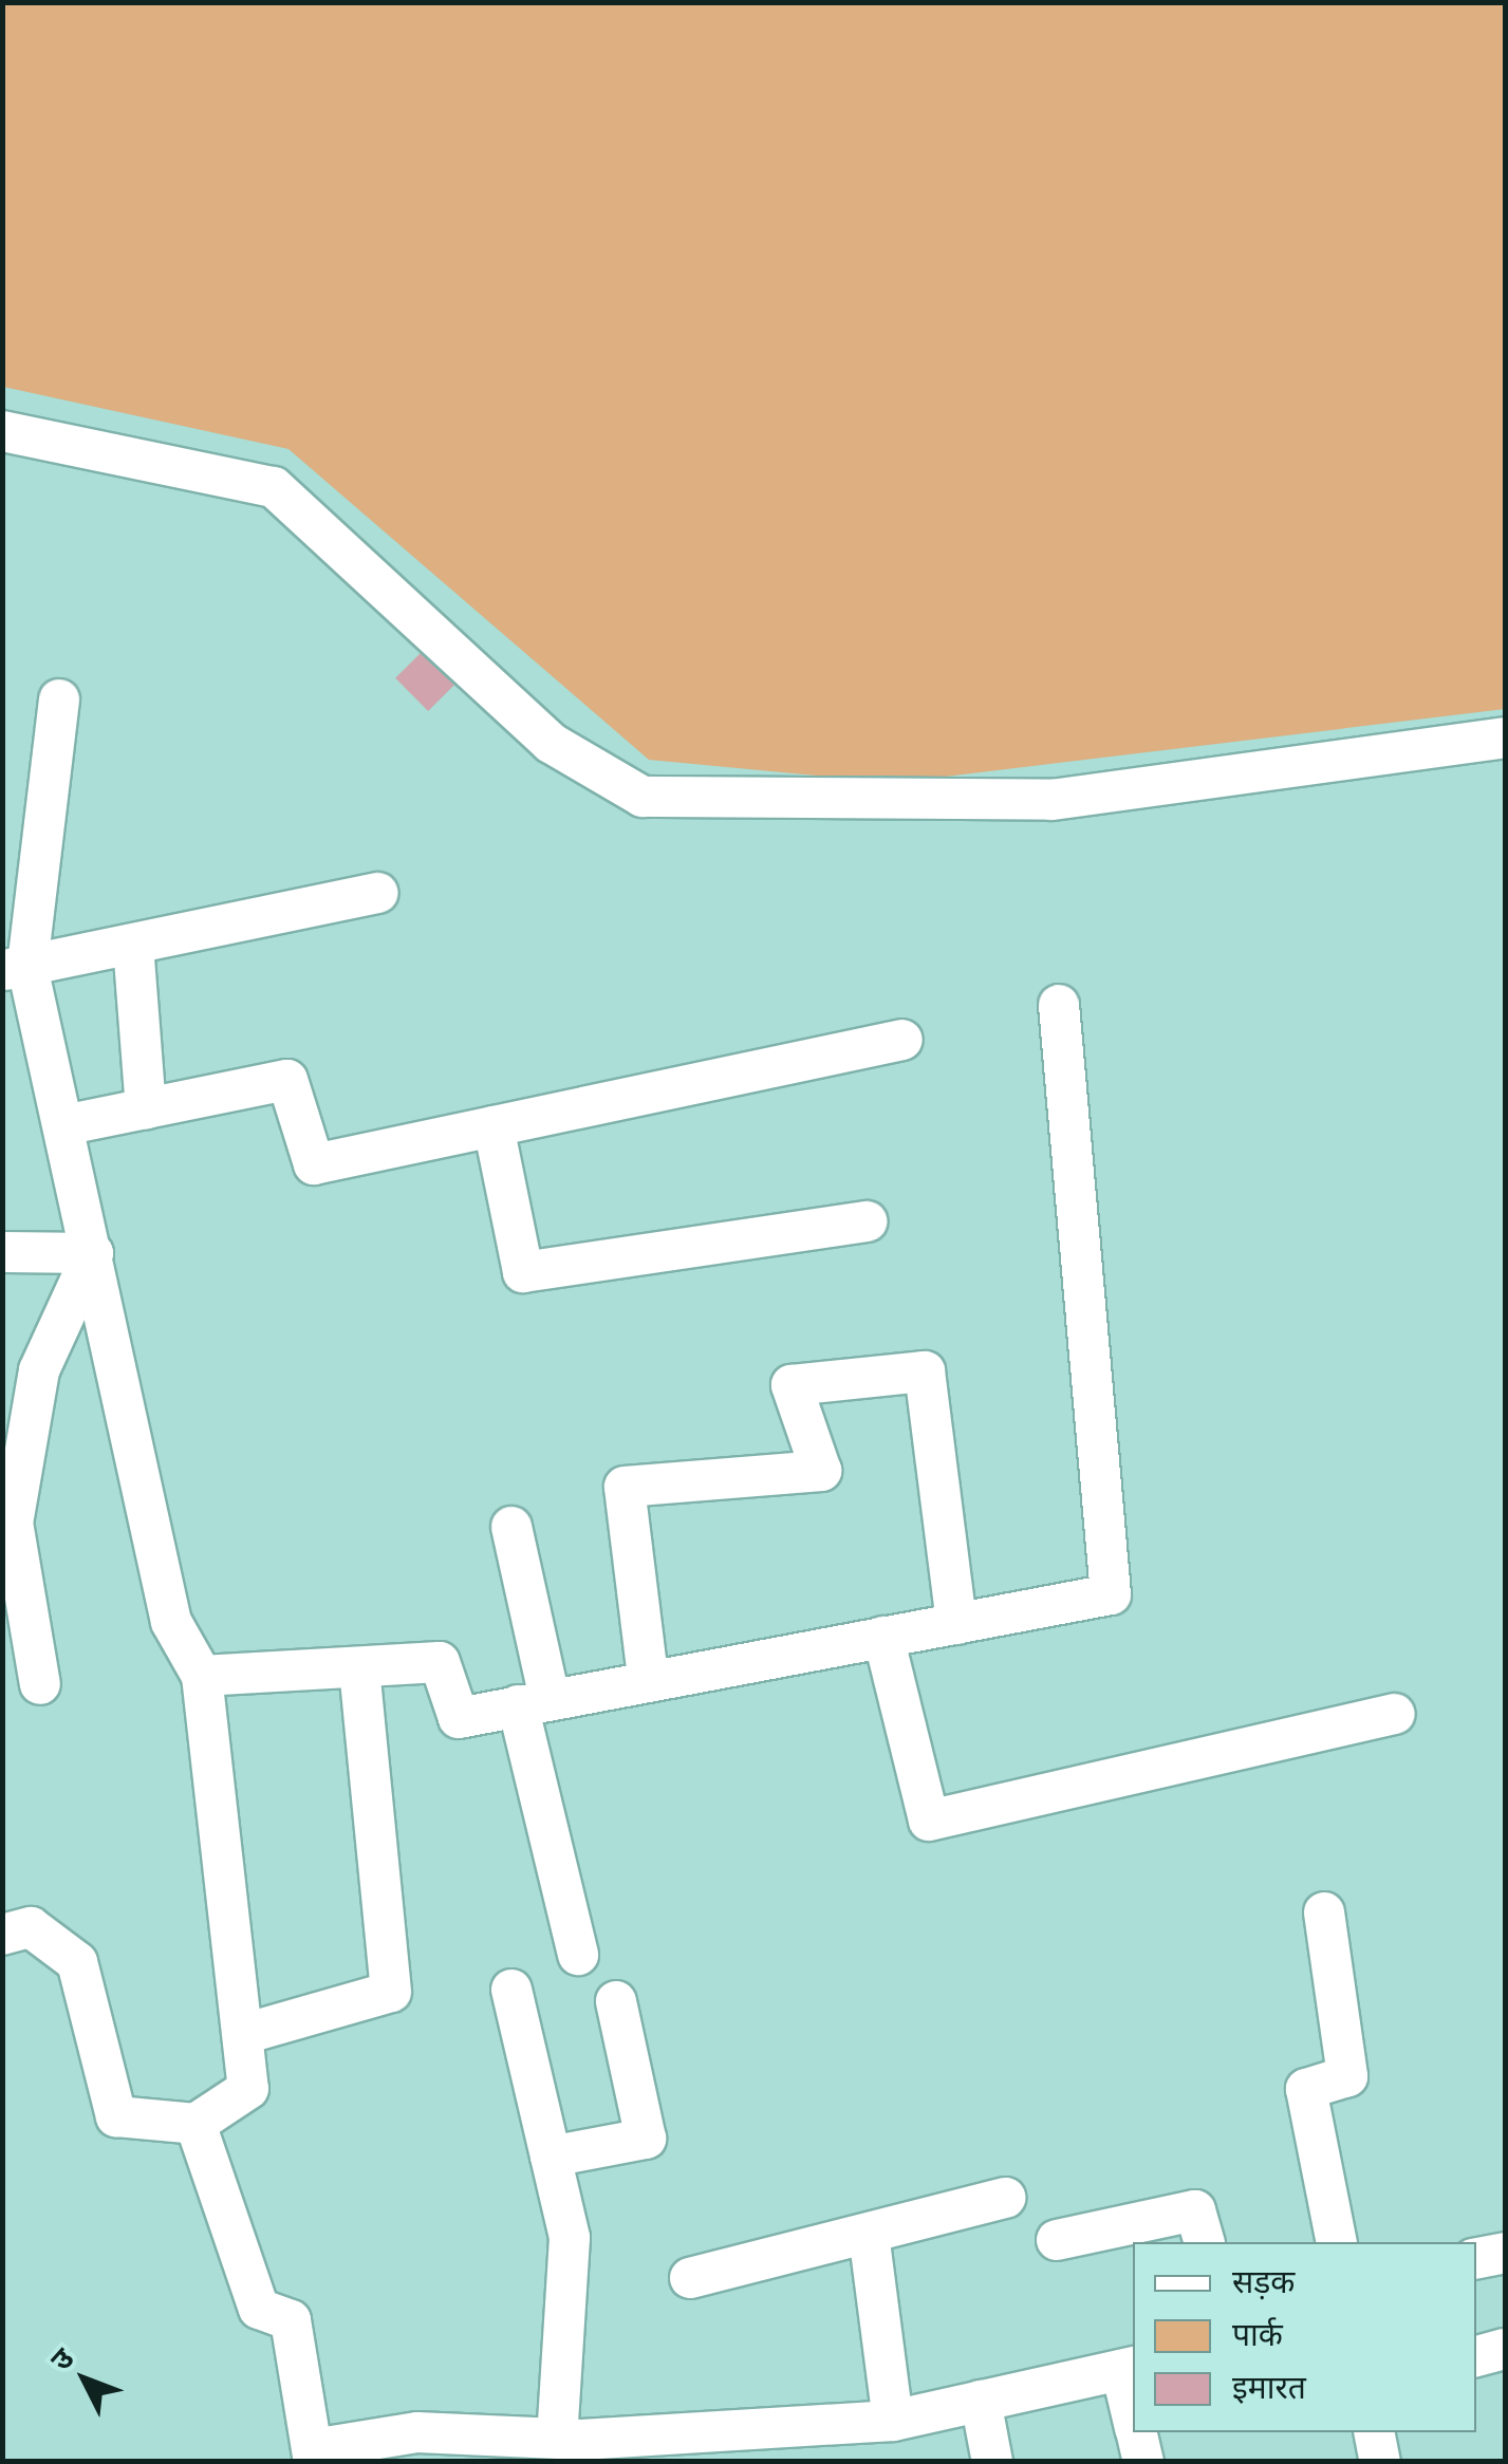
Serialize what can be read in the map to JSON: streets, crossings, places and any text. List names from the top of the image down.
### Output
{
  "legend": ["सड़क", "पार्क", "इमारत"],
  "north": "top left"
}
